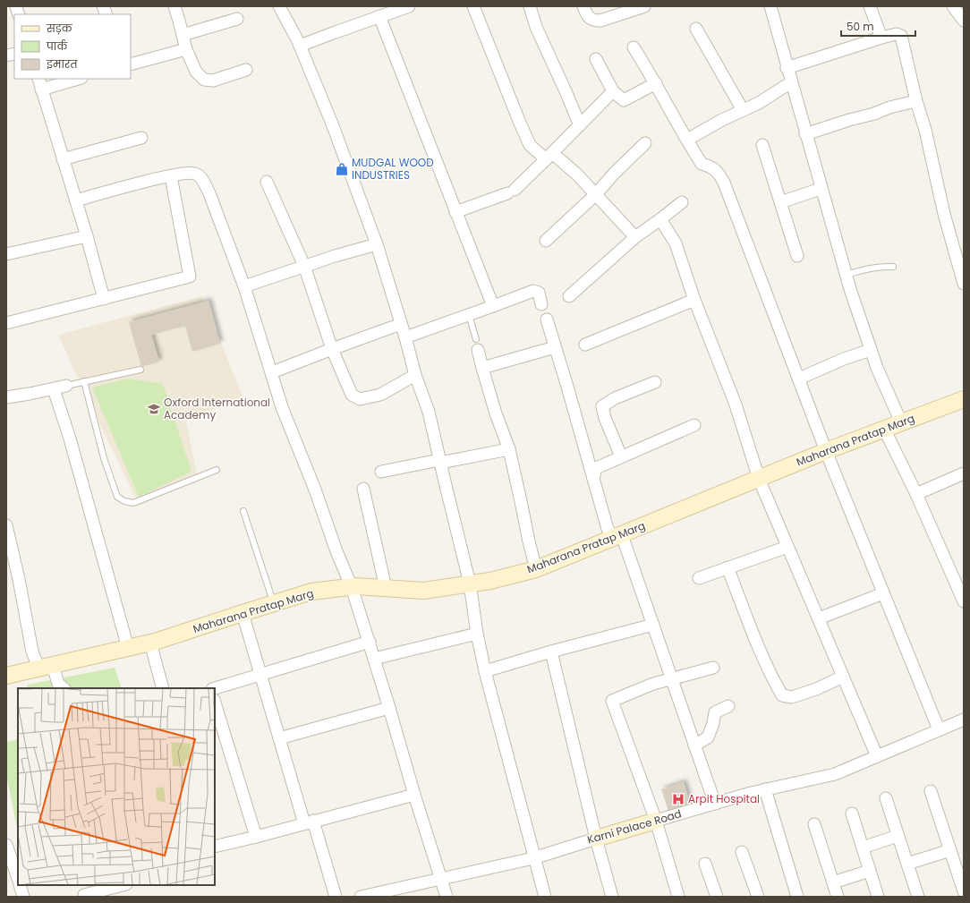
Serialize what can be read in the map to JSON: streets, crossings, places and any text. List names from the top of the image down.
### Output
{
  "streets": {
    "street": ["Maharana Pratap Marg", "Karni Palace Road"]
  },
  "places": {
    "shop": ["MUDGAL WOOD INDUSTRIES"],
    "school or university": ["Oxford International Academy"],
    "hospital": ["Arpit Hospital"]
  },
  "legend": ["सड़क", "पार्क", "इमारत"],
  "scale_bar": "50 m"
}
